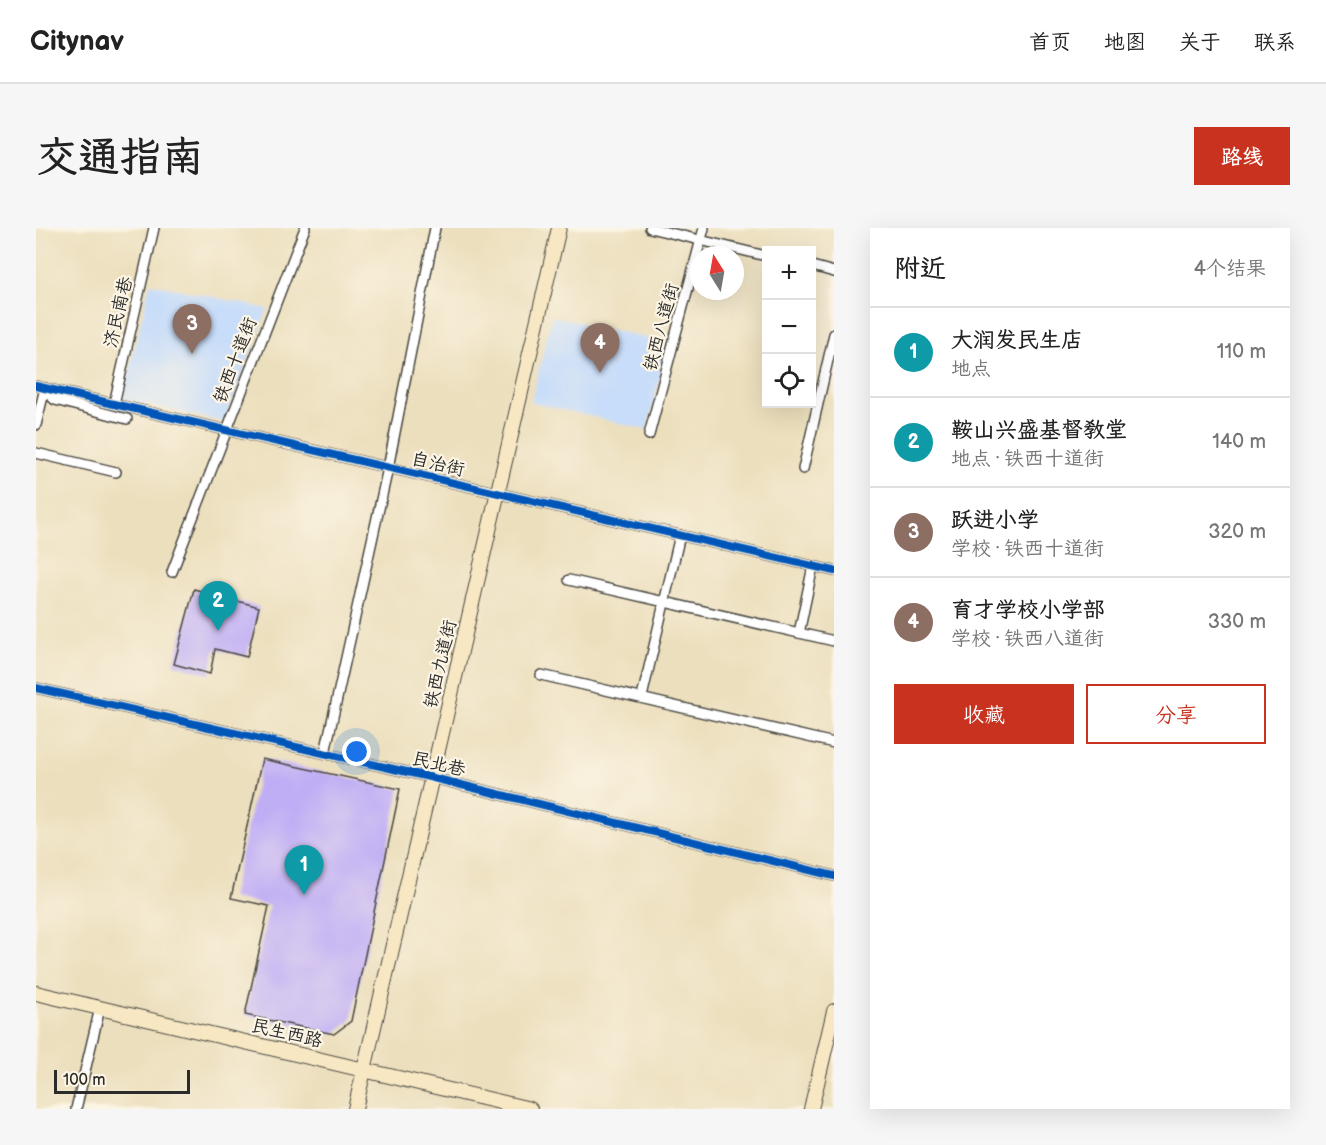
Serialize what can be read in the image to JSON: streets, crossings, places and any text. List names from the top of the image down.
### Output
{
  "streets": {
    "main road": ["铁西九道街", "民生西路"],
    "street": [
      "济民南巷",
      "铁西八道街",
      "铁西十道街",
      "自治街",
      "民北巷"
    ]
  },
  "crossings": [
    ["济民南巷", "自治街"],
    ["铁西十道街", "自治街"],
    ["自治街", "铁西九道街"],
    ["铁西九道街", "民北巷"],
    ["铁西九道街", "民生西路"]
  ],
  "scale_bar": "100 m",
  "north": "top",
  "page": {
    "header": "Citynav",
    "nav": [
      "首页",
      "地图",
      "关于",
      "联系"
    ],
    "buttons": [
      "路线",
      ["收藏", "分享"]
    ],
    "title": "交通指南",
    "heading": ["附近", "4个结果"],
    "map_buttons": ["+", "−"],
    "pins": [
      "3",
      "4",
      "2",
      "1"
    ],
    "list": [
      {
        "mark": "1",
        "name": "大润发民生店",
        "note": "地点",
        "value": "110 m"
      },
      {
        "mark": "2",
        "name": "鞍山兴盛基督教堂",
        "note": "地点 · 铁西十道街",
        "value": "140 m"
      },
      {
        "mark": "3",
        "name": "跃进小学",
        "note": "学校 · 铁西十道街",
        "value": "320 m"
      },
      {
        "mark": "4",
        "name": "育才学校小学部",
        "note": "学校 · 铁西八道街",
        "value": "330 m"
      }
    ],
    "scale": "100 m"
  }
}
